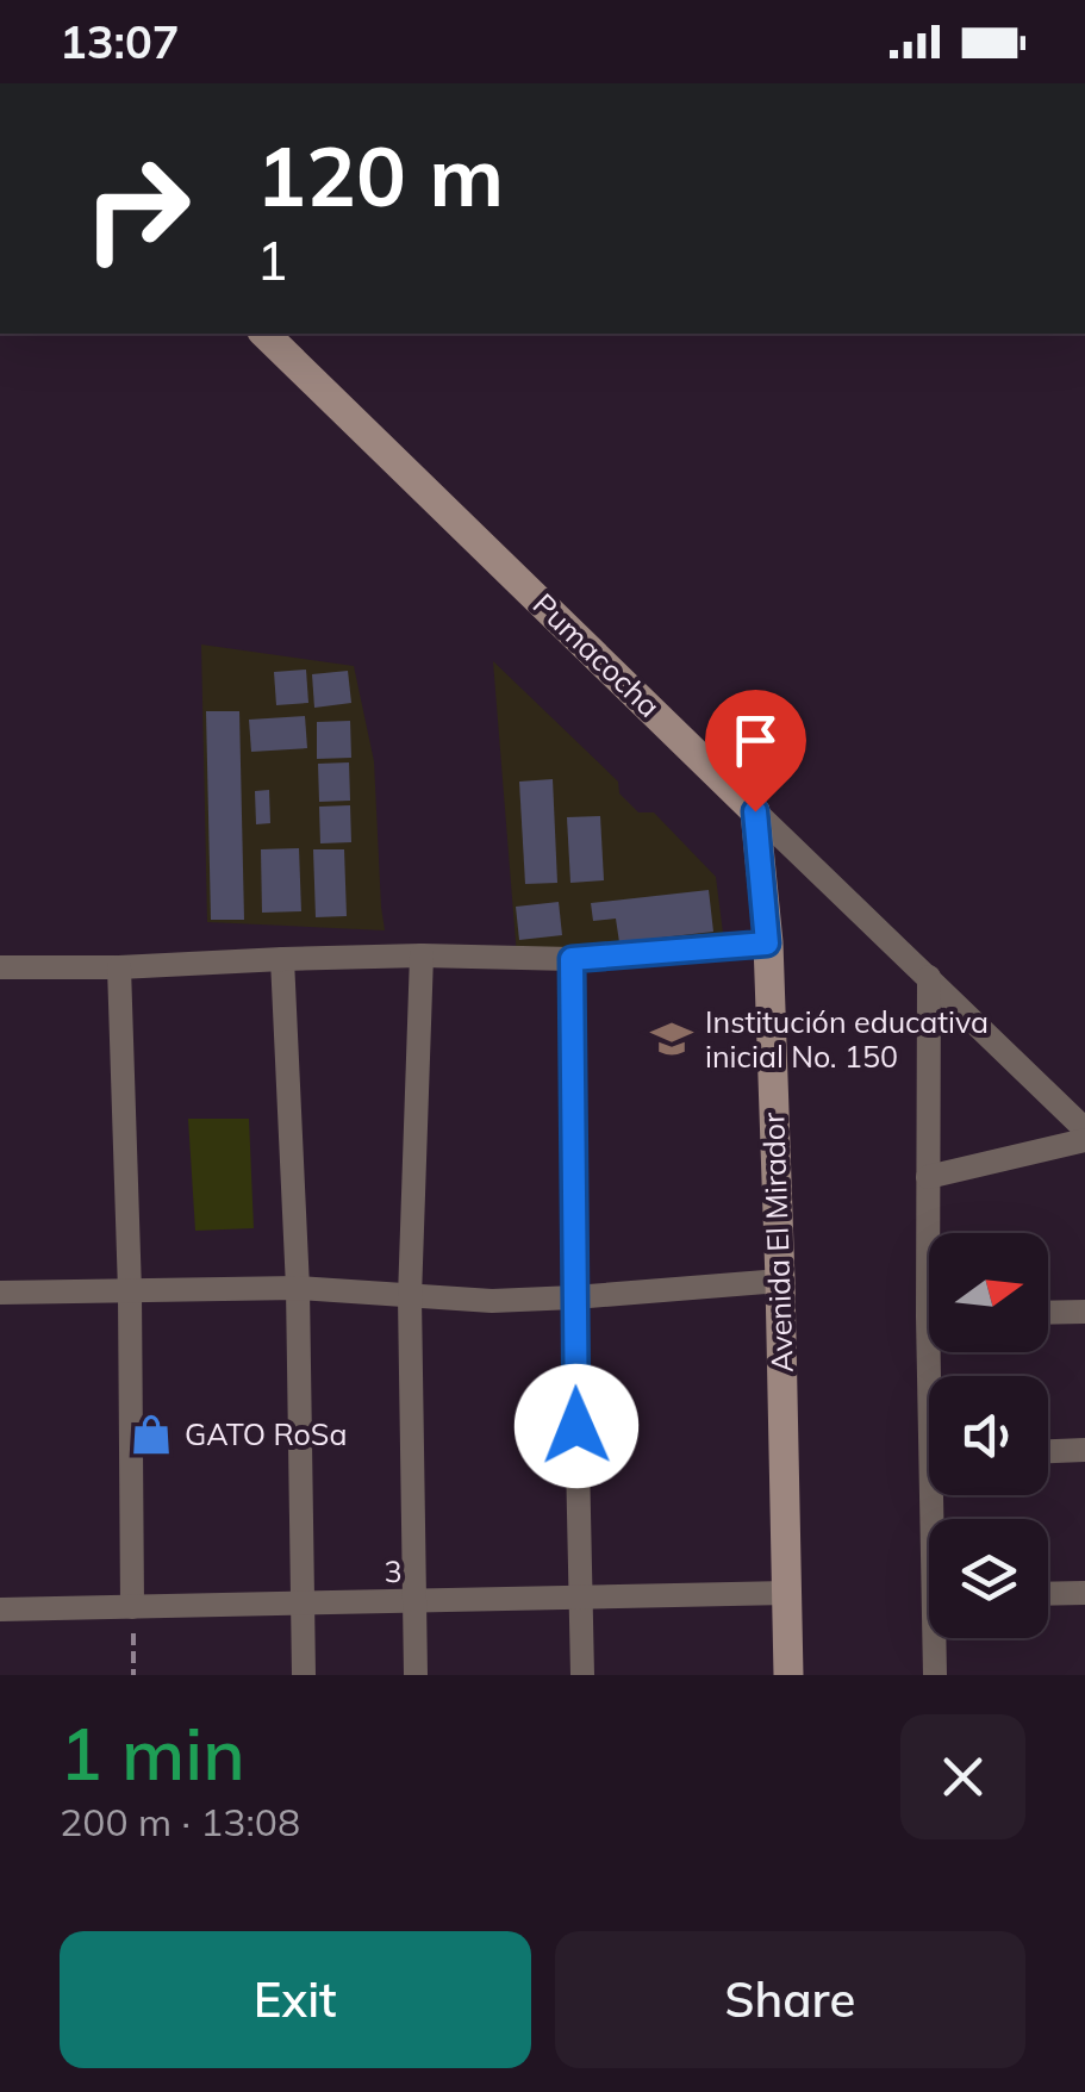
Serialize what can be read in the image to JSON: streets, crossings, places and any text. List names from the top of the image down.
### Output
{
  "streets": {
    "street": ["Pumacocha", "Avenida El Mirador", "3"]
  },
  "crossings": [
    ["Pumacocha", "Avenida El Mirador"],
    ["Avenida El Mirador", "3"]
  ],
  "places": {
    "school or university": ["Institución educativa inicial No. 150"],
    "shop": ["GATO RoSa"]
  },
  "north": "right",
  "page": {
    "status": "13:07",
    "turn": ["120 m", "1"],
    "heading": ["1 min", "200 m · 13:08"],
    "buttons": ["Exit", "Share"]
  }
}
